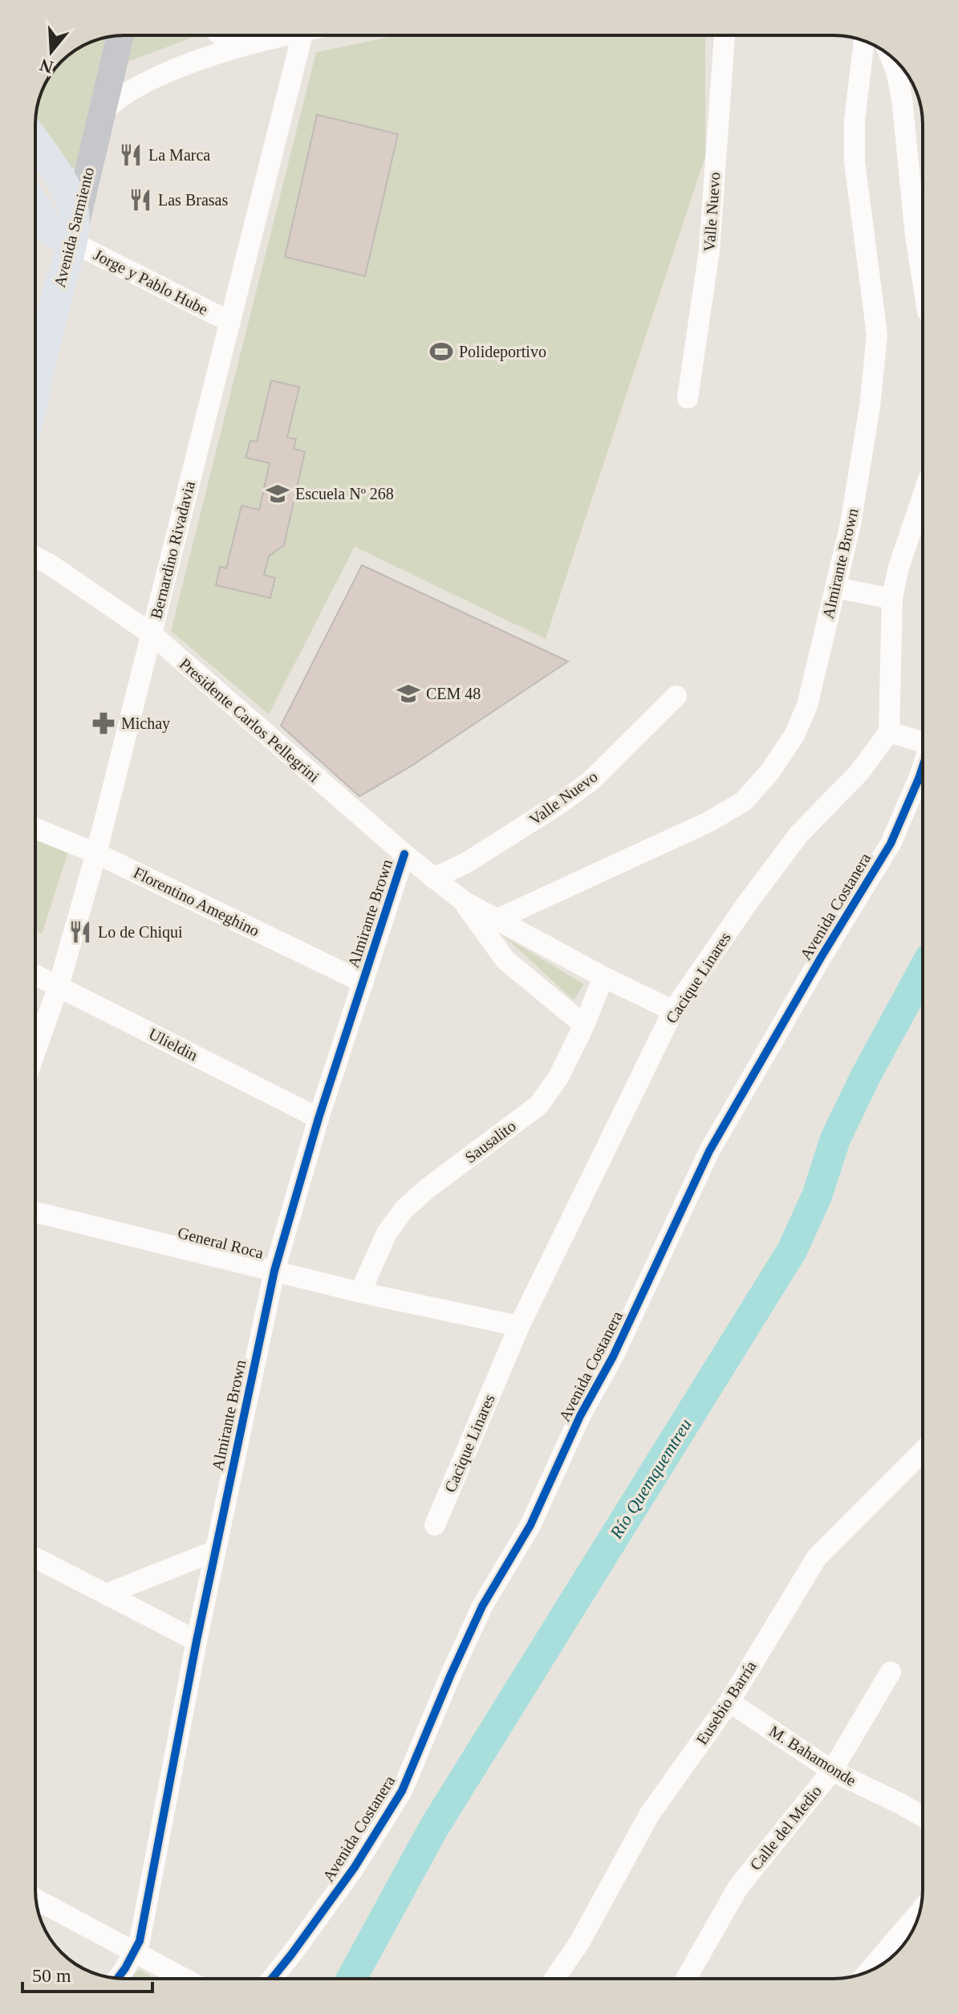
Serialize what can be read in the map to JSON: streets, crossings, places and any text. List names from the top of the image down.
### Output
{
  "streets": {
    "highway": ["Avenida Sarmiento"],
    "street": [
      "Valle Nuevo",
      "Jorge y Pablo Hube",
      "Bernardino Rivadavia",
      "Almirante Brown",
      "Presidente Carlos Pellegrini",
      "Florentino Ameghino",
      "Avenida Costanera",
      "Cacique Linares",
      "Ulieldin",
      "Sausalito",
      "General Roca",
      "Eusebio Barría",
      "M. Bahamonde",
      "Calle del Medio"
    ]
  },
  "crossings": [
    ["Valle Nuevo", "Presidente Carlos Pellegrini"],
    ["Avenida Sarmiento", "Jorge y Pablo Hube"],
    ["Jorge y Pablo Hube", "Bernardino Rivadavia"],
    ["Bernardino Rivadavia", "Presidente Carlos Pellegrini"],
    ["Bernardino Rivadavia", "Florentino Ameghino"],
    ["Bernardino Rivadavia", "Ulieldin"],
    ["Almirante Brown", "Presidente Carlos Pellegrini"],
    ["Almirante Brown", "Florentino Ameghino"],
    ["Almirante Brown", "Ulieldin"],
    ["Almirante Brown", "General Roca"],
    ["Presidente Carlos Pellegrini", "Cacique Linares"],
    ["Presidente Carlos Pellegrini", "Sausalito"],
    ["Cacique Linares", "General Roca"],
    ["Sausalito", "General Roca"],
    ["Eusebio Barría", "M. Bahamonde"],
    ["M. Bahamonde", "Calle del Medio"]
  ],
  "water": ["Río Quemquemtreu"],
  "places": {
    "restaurant": ["La Marca", "Las Brasas", "Lo de Chiqui"],
    "sports": ["Polideportivo"],
    "school or university": ["Escuela Nº 268", "CEM 48"],
    "pharmacy": ["Michay"]
  },
  "scale_bar": "50 m",
  "north": "bottom"
}
